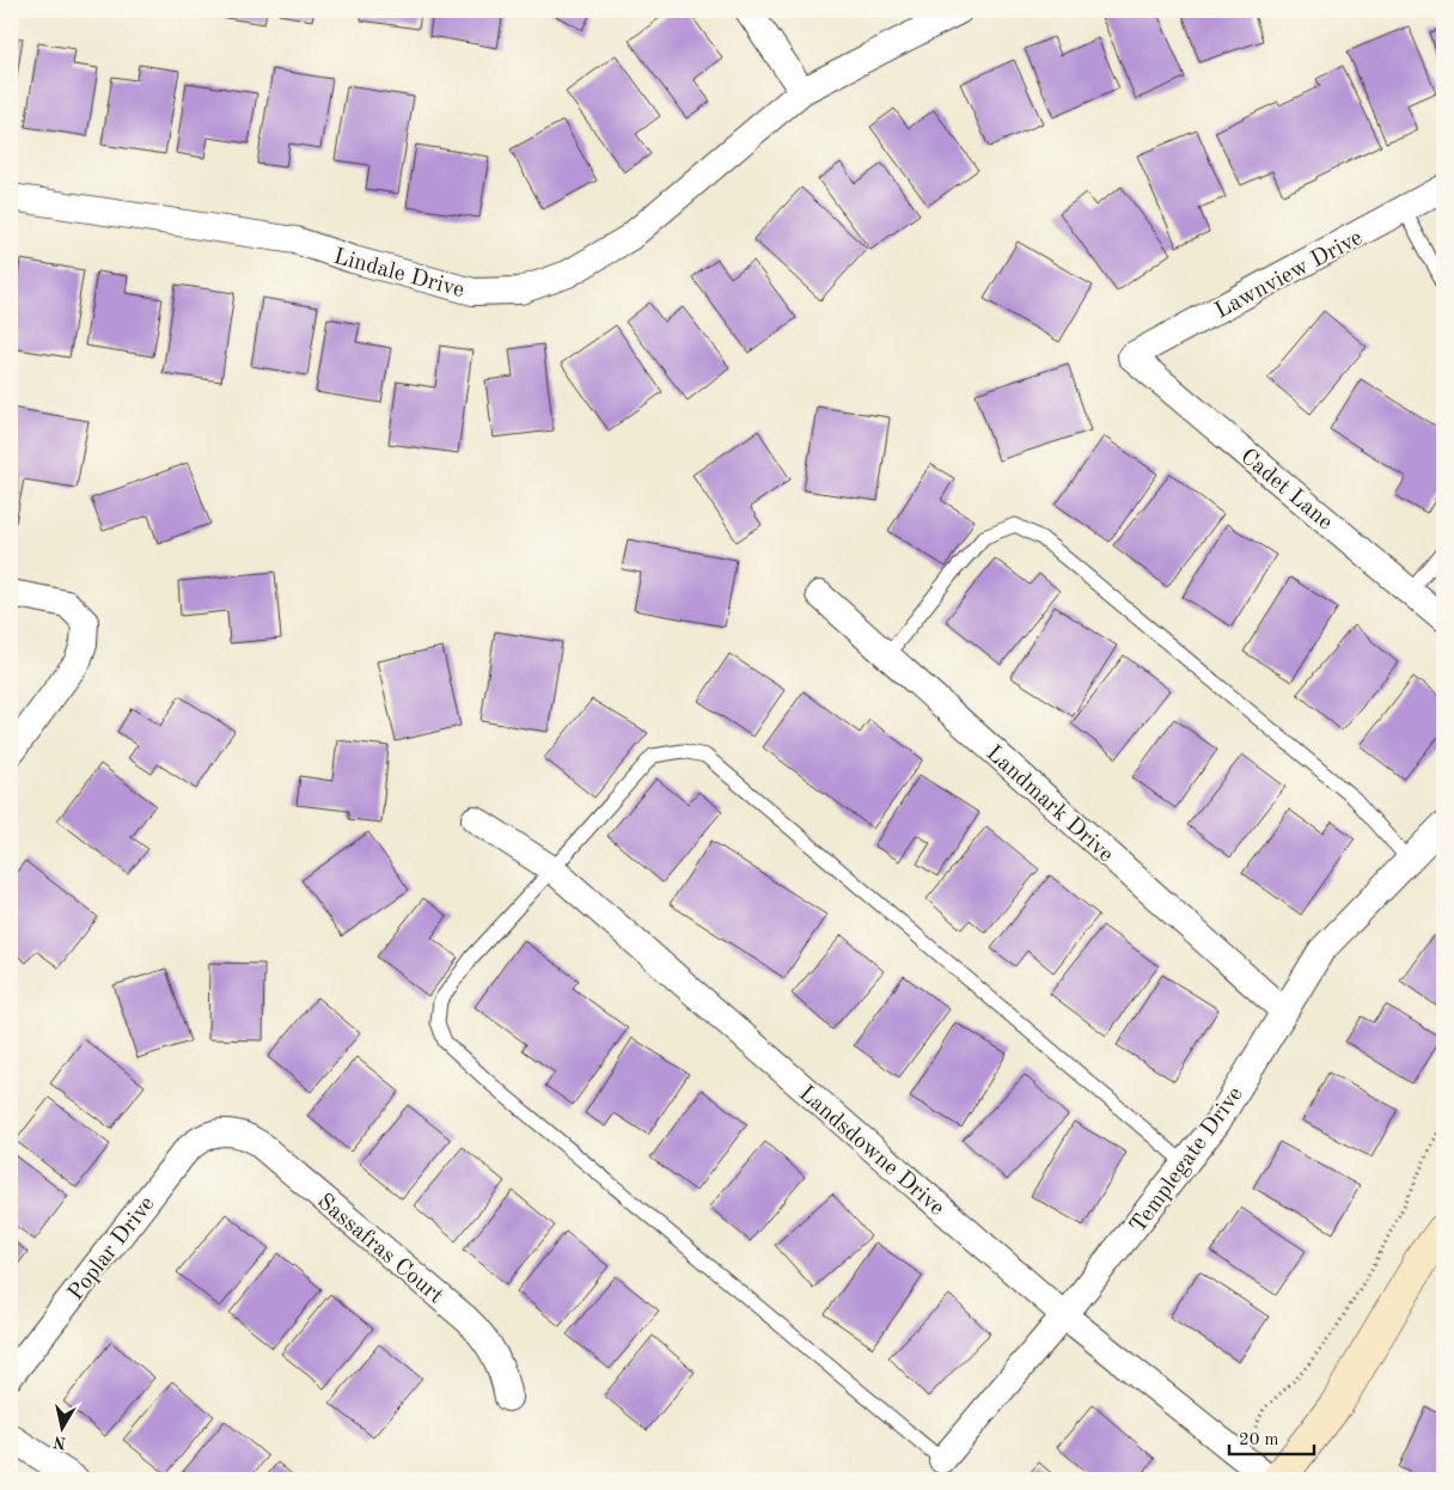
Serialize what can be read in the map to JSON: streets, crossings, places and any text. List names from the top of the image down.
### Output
{
  "streets": {
    "street": [
      "Lindale Drive",
      "Lawnview Drive",
      "Cadet Lane",
      "Landmark Drive",
      "Landsdowne Drive",
      "Templegate Drive",
      "Poplar Drive",
      "Sassafras Court"
    ]
  },
  "crossings": [
    ["Lawnview Drive", "Cadet Lane"],
    ["Landmark Drive", "Templegate Drive"],
    ["Landsdowne Drive", "Templegate Drive"],
    ["Poplar Drive", "Sassafras Court"]
  ],
  "scale_bar": "20 m",
  "north": "bottom"
}
